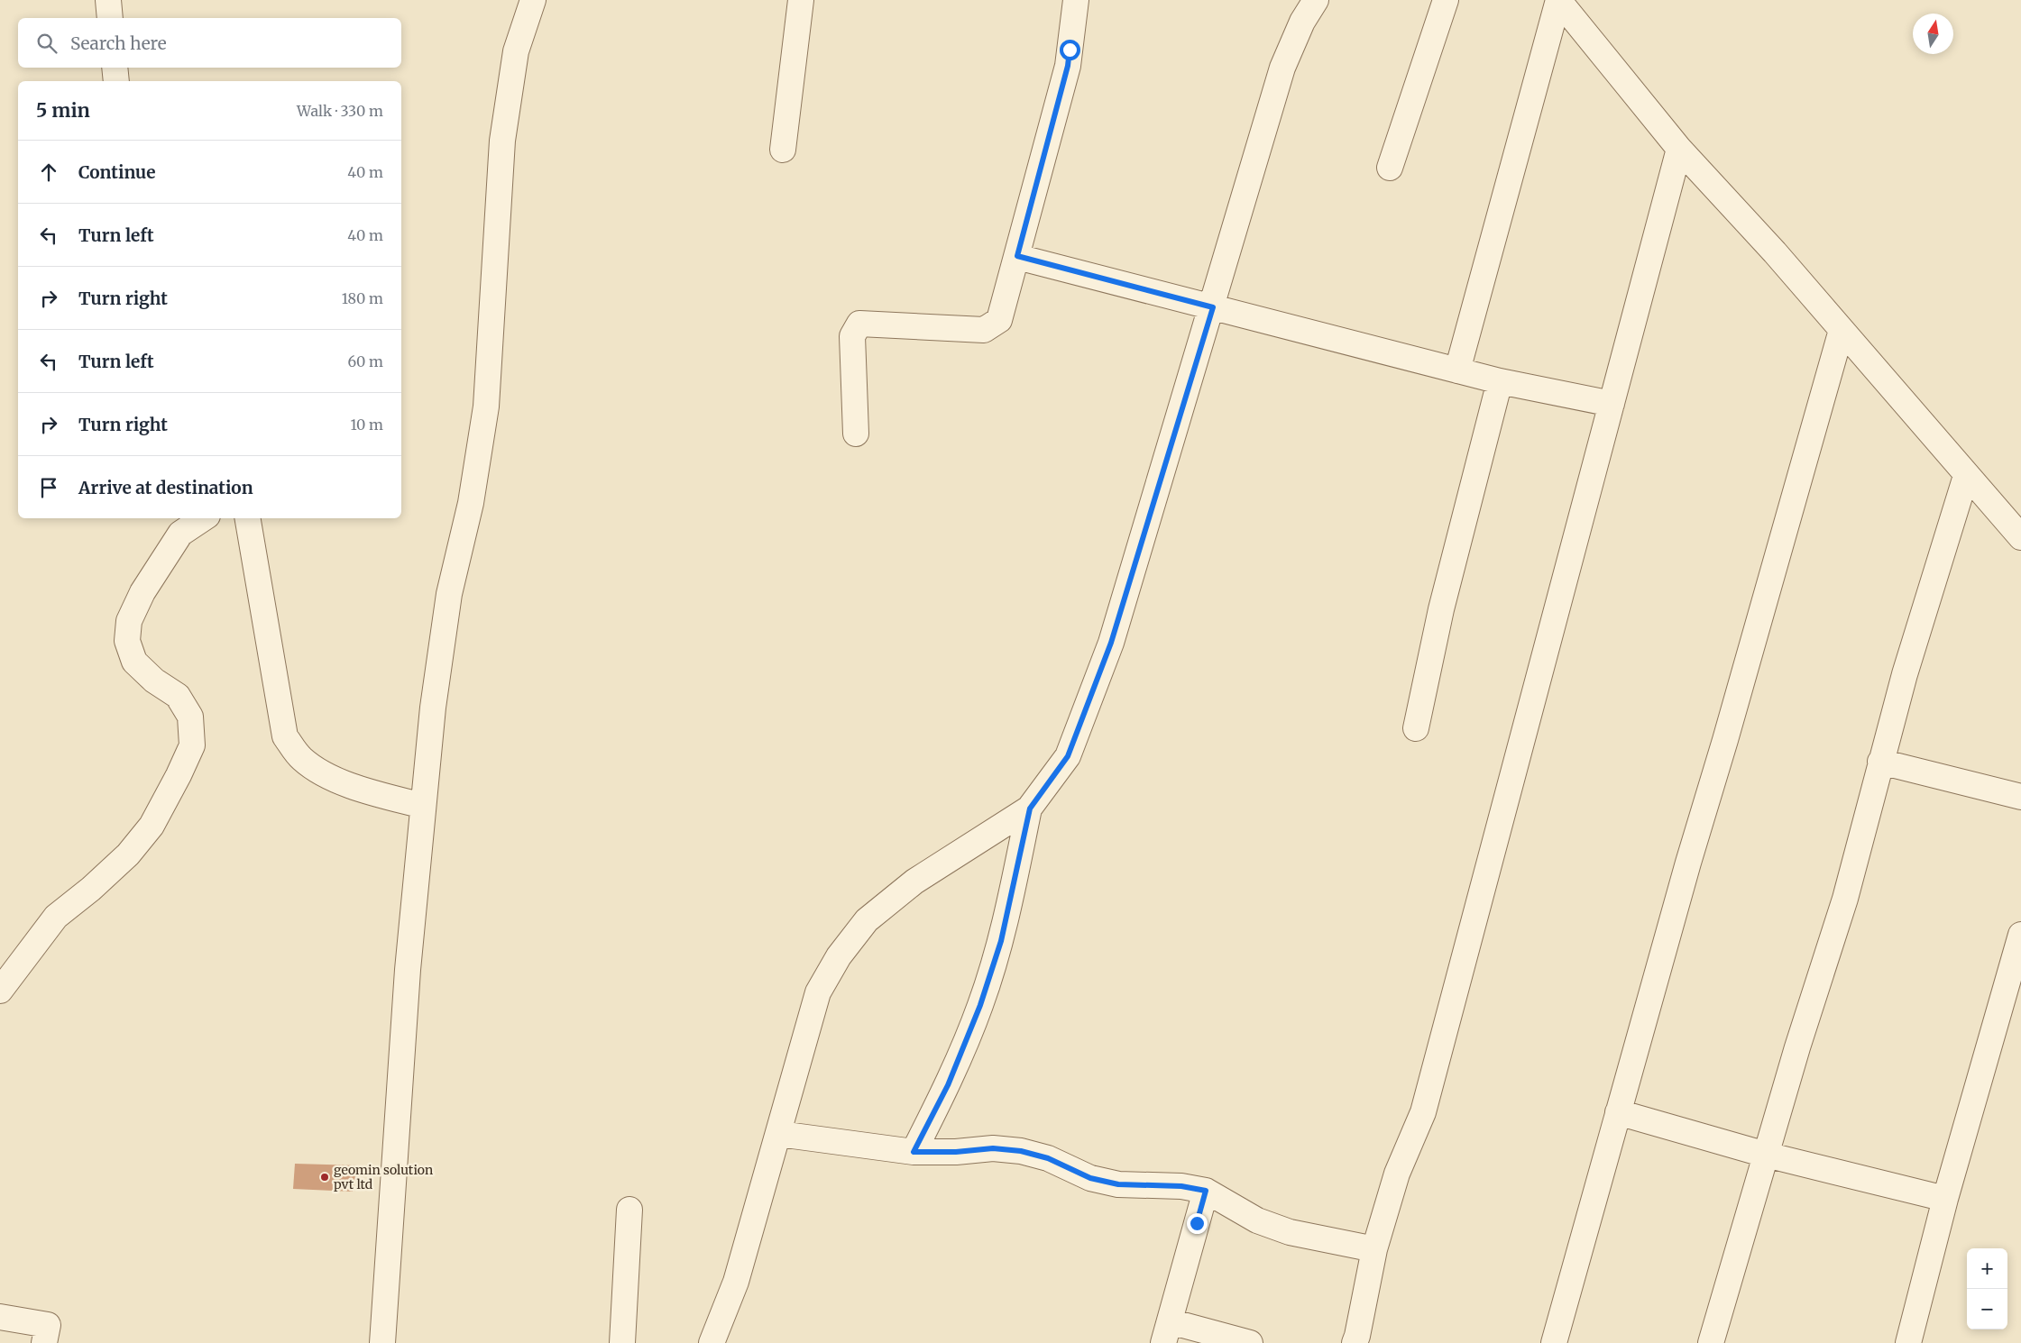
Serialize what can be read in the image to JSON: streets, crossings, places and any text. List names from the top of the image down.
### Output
{
  "places": ["geomin solution pvt ltd"],
  "north": "top",
  "page": {
    "search": "Search here",
    "heading": ["5 min", "Walk · 330 m"],
    "list": [
      ["Continue", "40 m"],
      ["Turn left", "40 m"],
      ["Turn right", "180 m"],
      ["Turn left", "60 m"],
      ["Turn right", "10 m"],
      "Arrive at destination"
    ],
    "map_buttons": ["+", "−"]
  }
}
